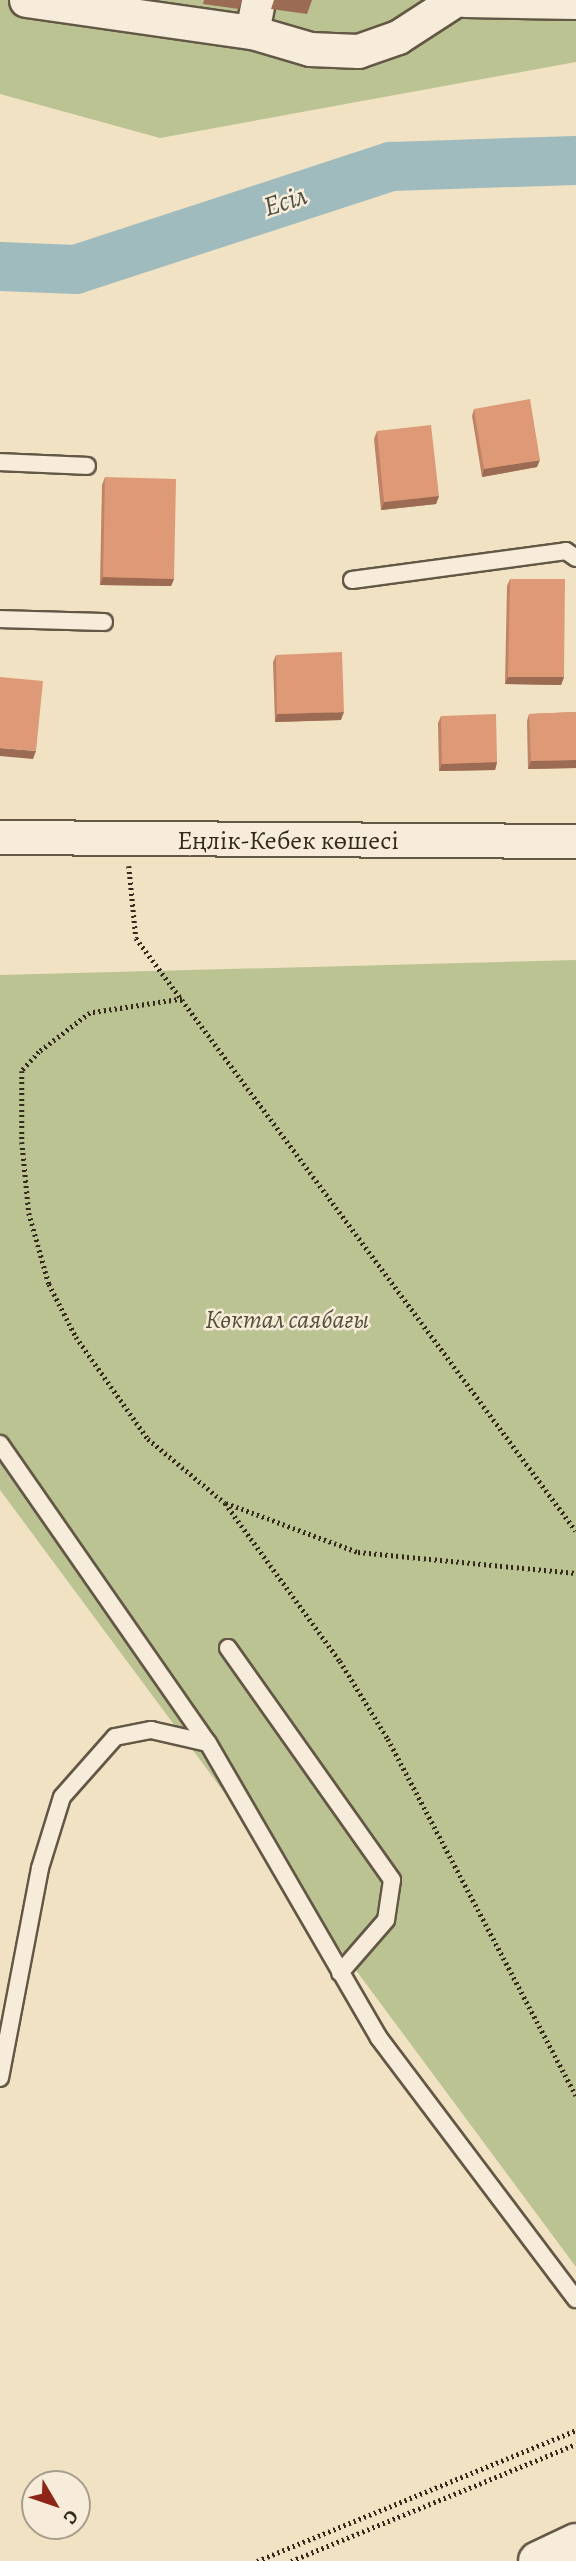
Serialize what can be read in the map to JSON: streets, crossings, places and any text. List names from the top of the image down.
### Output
{
  "streets": {
    "street": ["Еңлік-Кебек көшесі"]
  },
  "water": ["Есіл"],
  "parks": ["Көктал саябағы"],
  "north": "bottom right"
}
